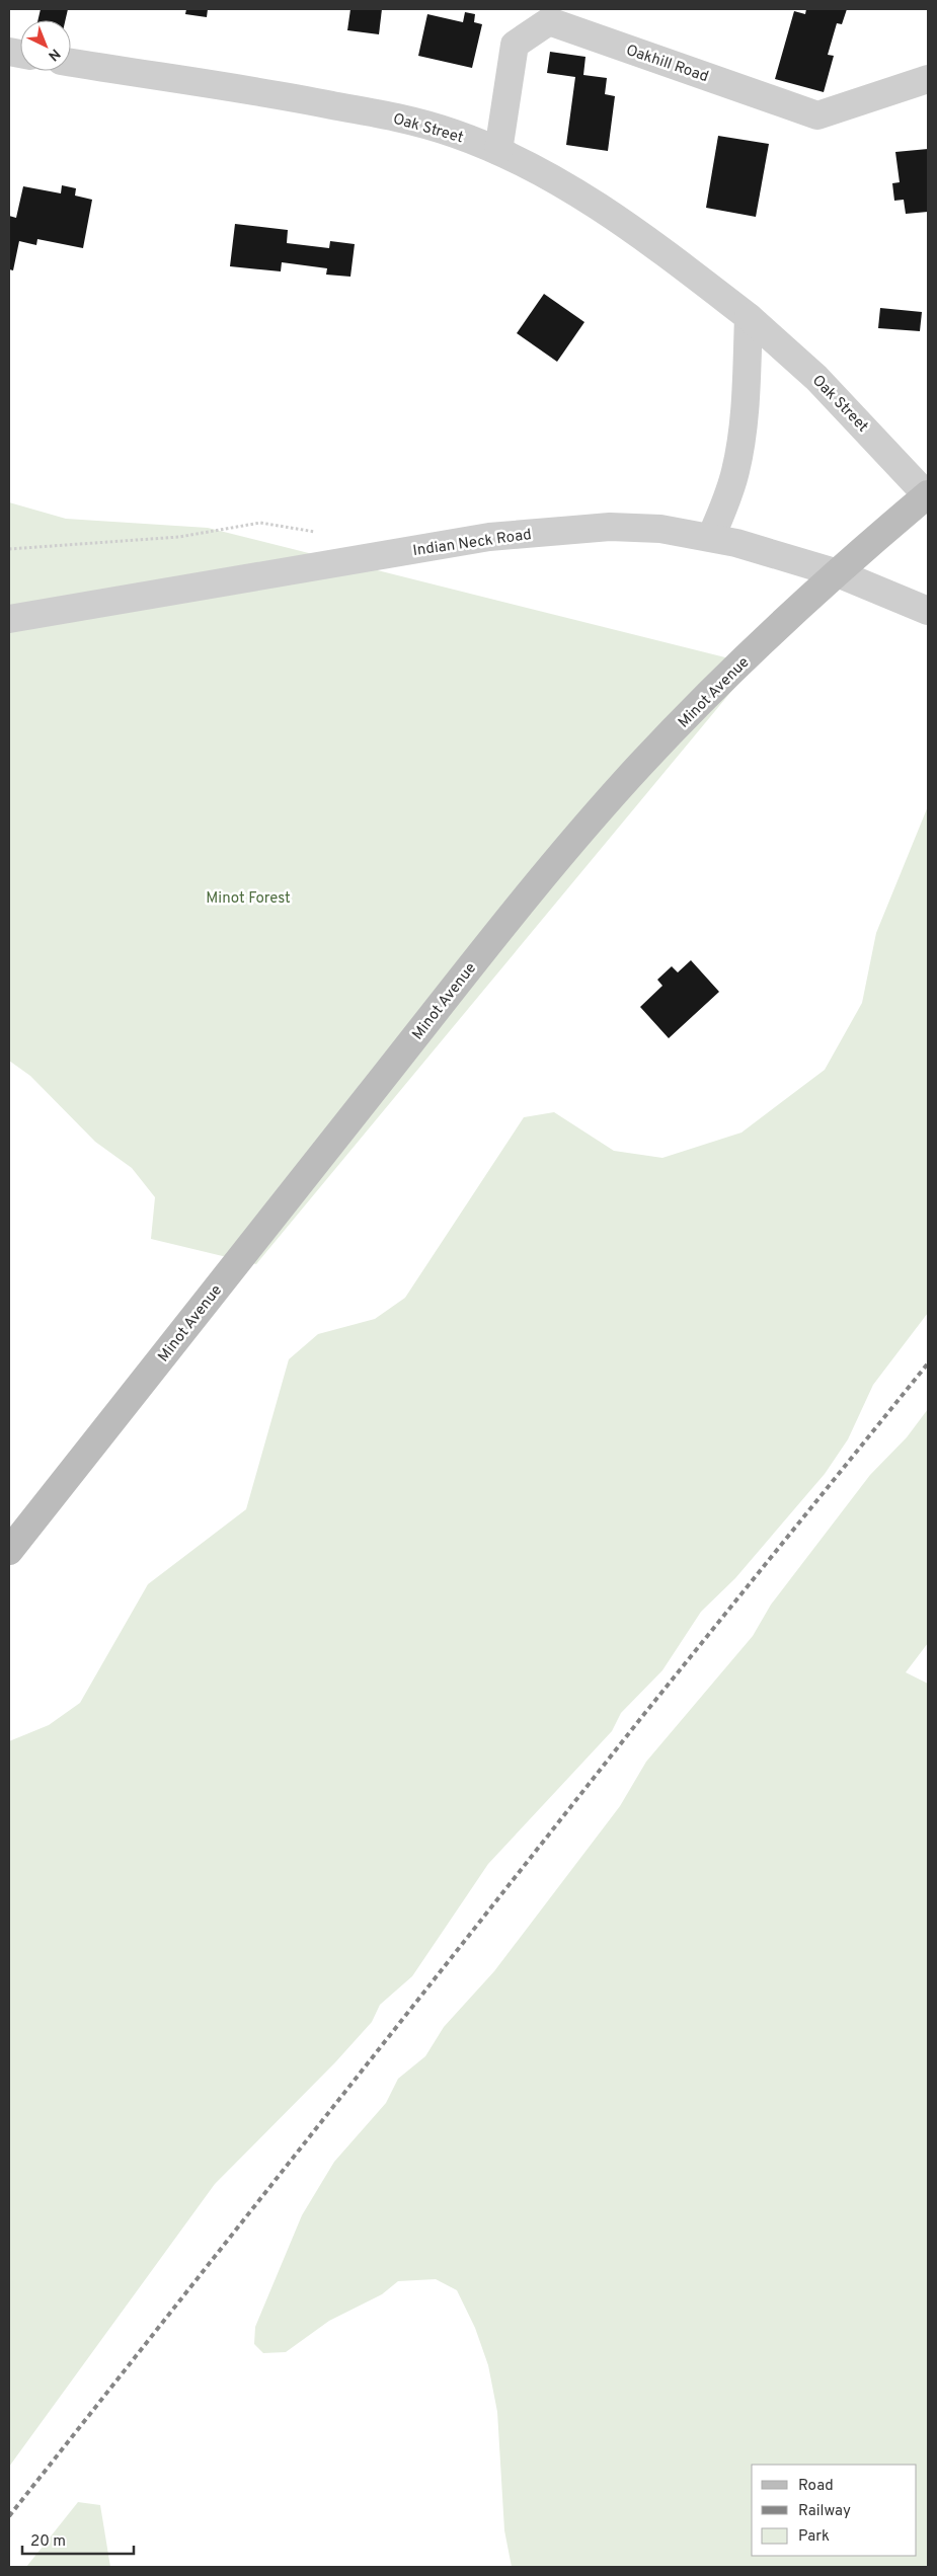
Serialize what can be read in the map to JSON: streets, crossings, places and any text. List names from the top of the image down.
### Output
{
  "streets": {
    "main road": ["Minot Avenue"],
    "street": ["Oakhill Road", "Oak Street", "Indian Neck Road"]
  },
  "crossings": [
    ["Oakhill Road", "Oak Street"],
    ["Oak Street", "Minot Avenue"],
    ["Indian Neck Road", "Minot Avenue"]
  ],
  "parks": ["Minot Forest"],
  "legend": ["Road", "Railway", "Park"],
  "scale_bar": "20 m",
  "north": "bottom right"
}
